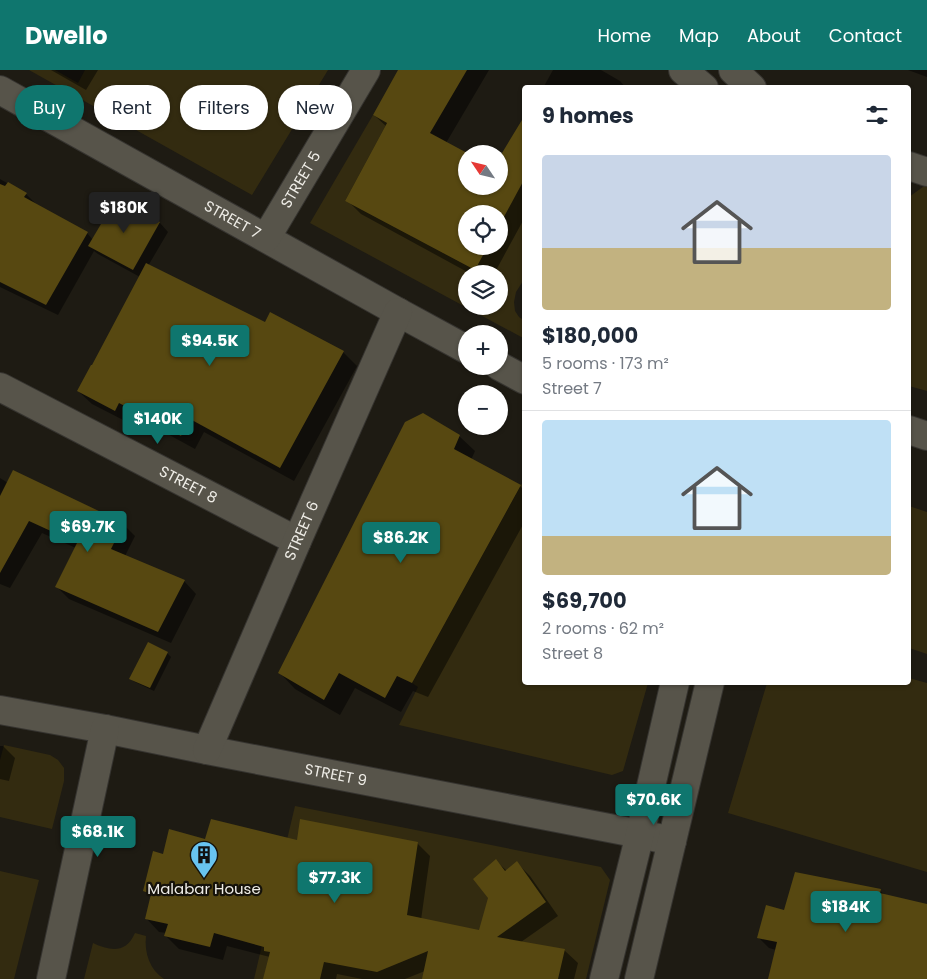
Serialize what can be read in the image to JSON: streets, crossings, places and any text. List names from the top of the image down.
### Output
{
  "streets": {
    "street": [
      "STREET 5",
      "STREET 7",
      "STREET 8",
      "STREET 6",
      "STREET 9"
    ]
  },
  "crossings": [
    ["STREET 5", "STREET 7"],
    ["STREET 7", "STREET 6"],
    ["STREET 8", "STREET 6"],
    ["STREET 6", "STREET 9"]
  ],
  "places": {
    "building": ["Malabar House"]
  },
  "north": "top left",
  "page": {
    "header": "Dwello",
    "nav": [
      "Home",
      "Map",
      "About",
      "Contact"
    ],
    "chip": [
      "Buy",
      "Rent",
      "Filters",
      "New"
    ],
    "heading": "9 homes",
    "map_buttons": ["+", "−"],
    "list": [
      {
        "name": "$180,000",
        "note": "5 rooms · 173 m² · Street 7"
      },
      {
        "name": "$69,700",
        "note": "2 rooms · 62 m² · Street 8"
      }
    ],
    "price": [
      "$180K",
      "$94.5K",
      "$140K",
      "$69.7K",
      "$86.2K",
      "$70.6K",
      "$68.1K",
      "$77.3K",
      "$184K"
    ]
  }
}
